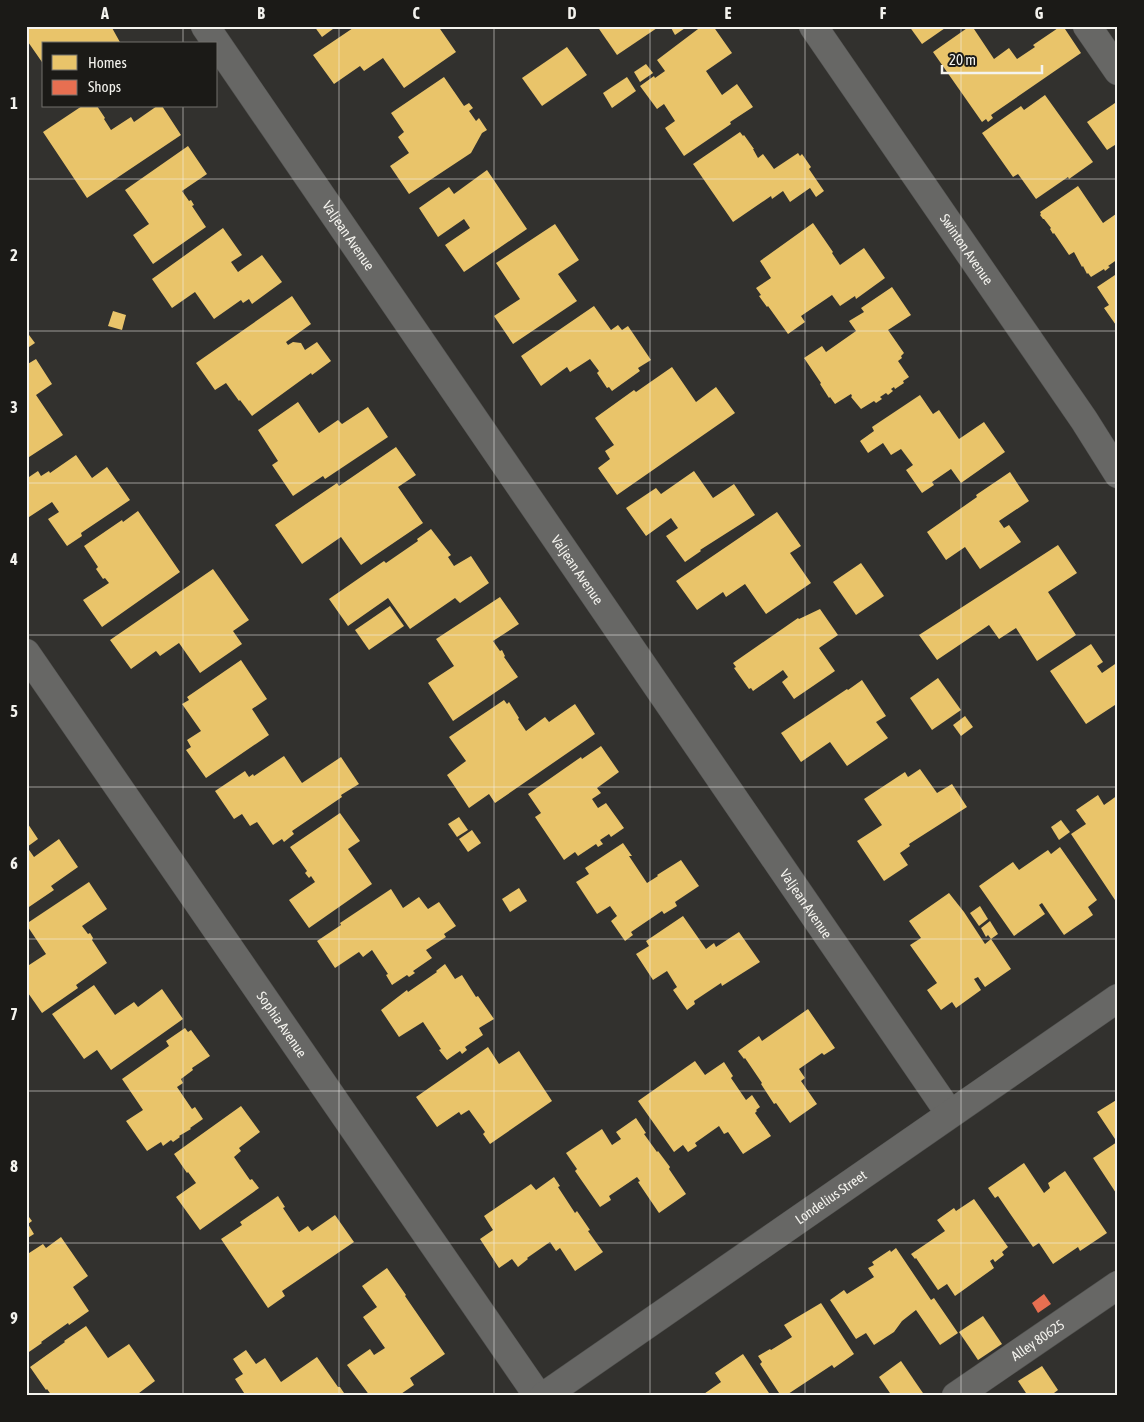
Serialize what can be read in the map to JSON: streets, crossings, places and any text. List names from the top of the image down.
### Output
{
  "streets": {
    "street": [
      "Valjean Avenue",
      "Swinton Avenue",
      "Sophia Avenue",
      "Londelius Street",
      "Alley 80625"
    ]
  },
  "crossings": [
    ["Valjean Avenue", "Londelius Street"]
  ],
  "legend": ["Homes", "Shops"],
  "scale_bar": "20 m",
  "grid": {
    "columns": [
      "A",
      "B",
      "C",
      "D",
      "E",
      "F",
      "G"
    ],
    "rows": [
      "1",
      "2",
      "3",
      "4",
      "5",
      "6",
      "7",
      "8",
      "9"
    ]
  }
}
